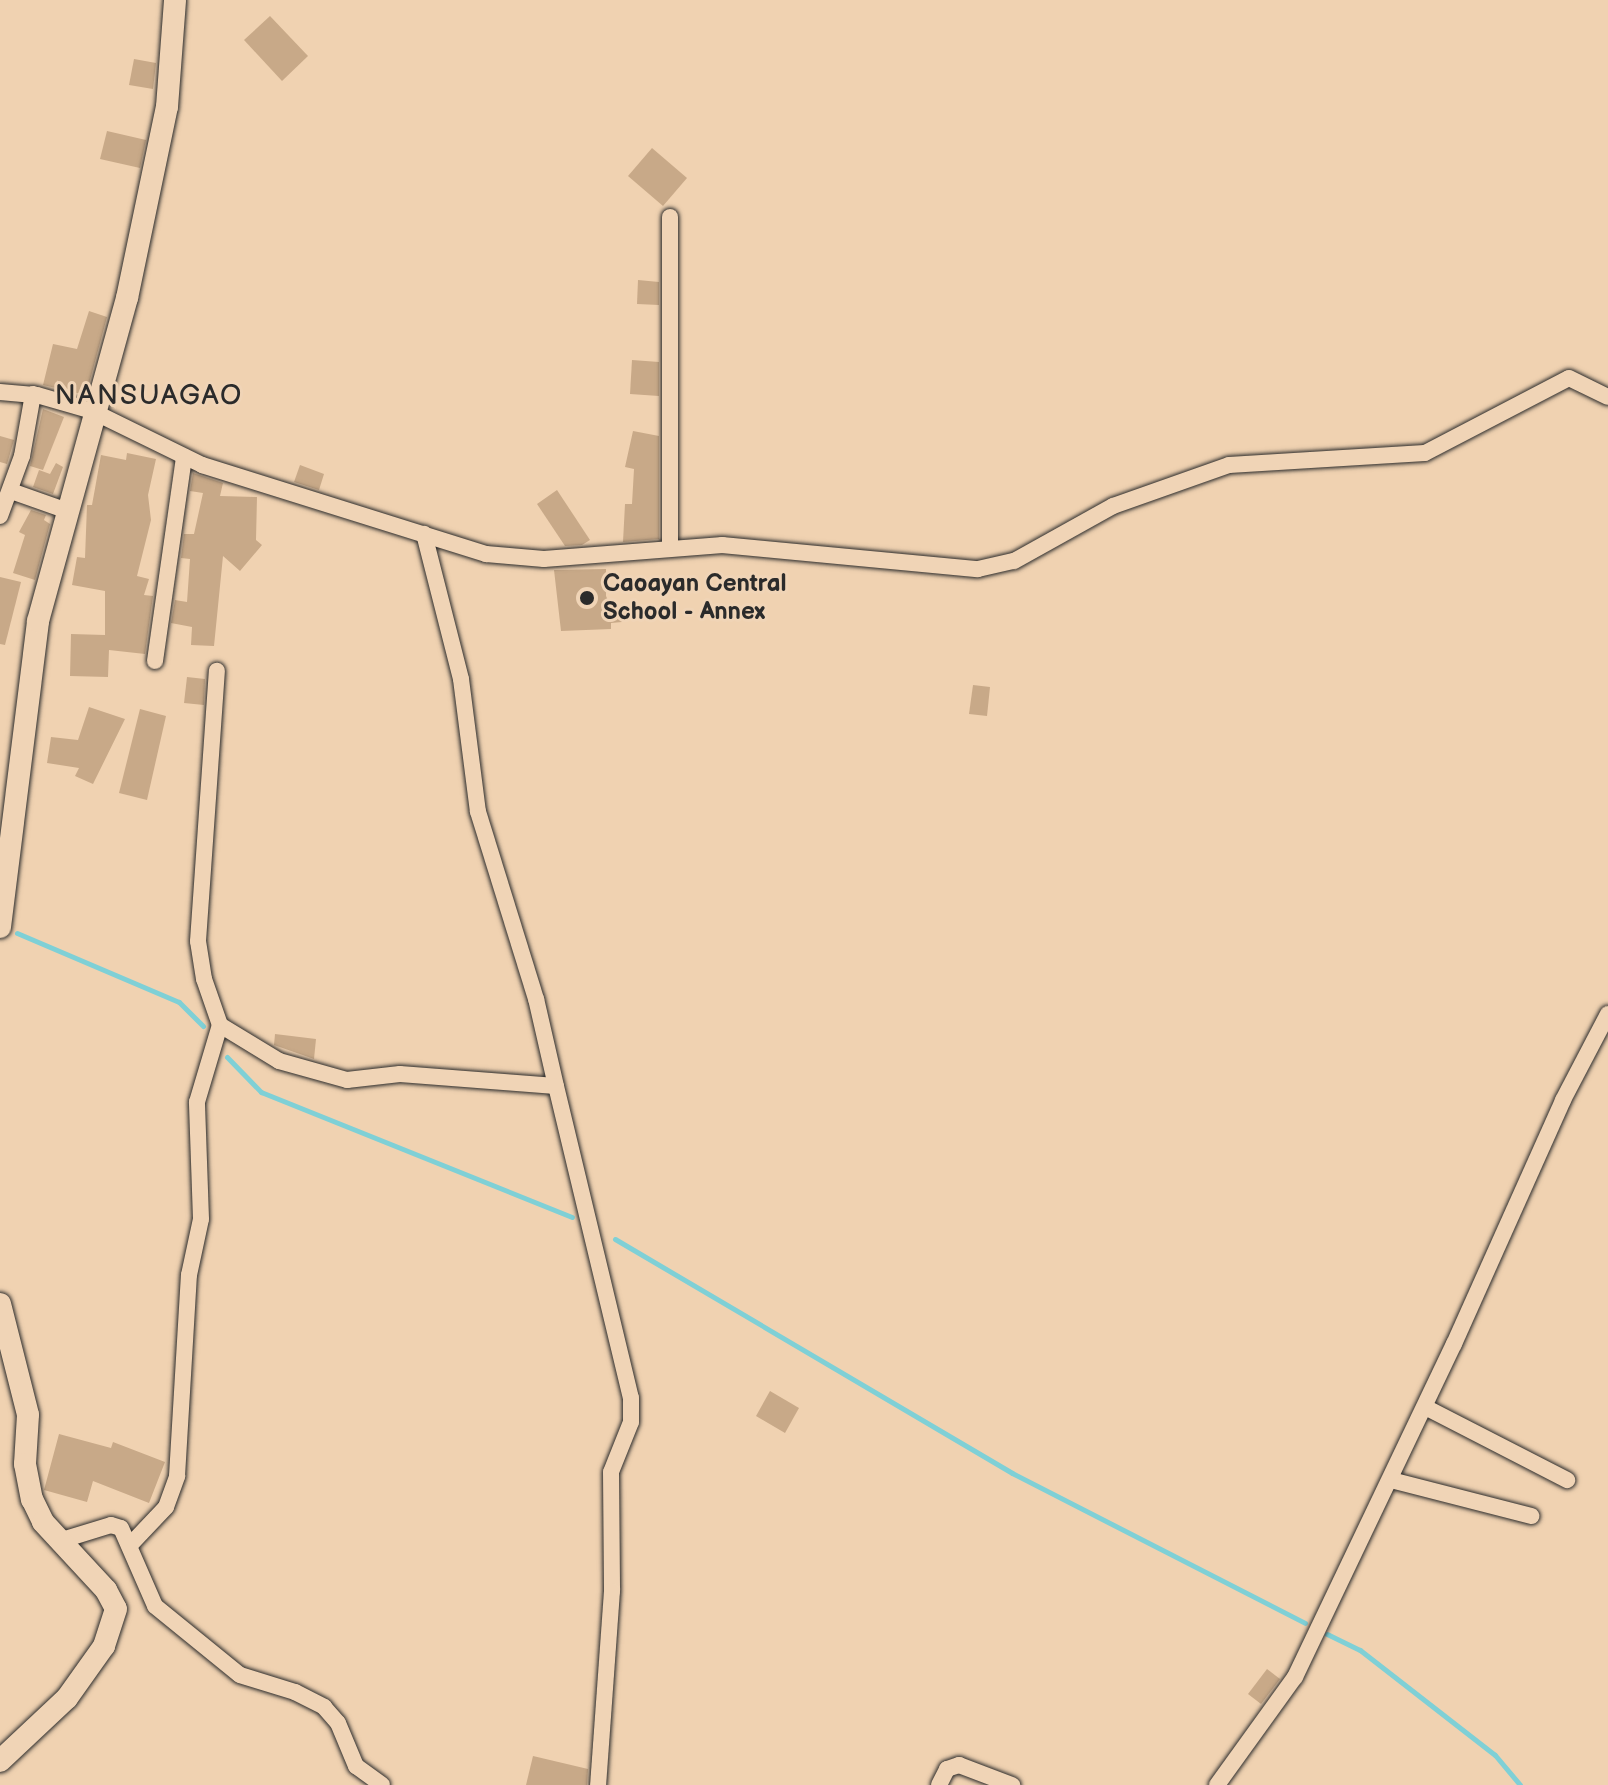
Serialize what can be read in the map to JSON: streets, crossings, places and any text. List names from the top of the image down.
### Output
{
  "districts": ["NANSUAGAO"],
  "places": ["Caoayan Central School - Annex"]
}
